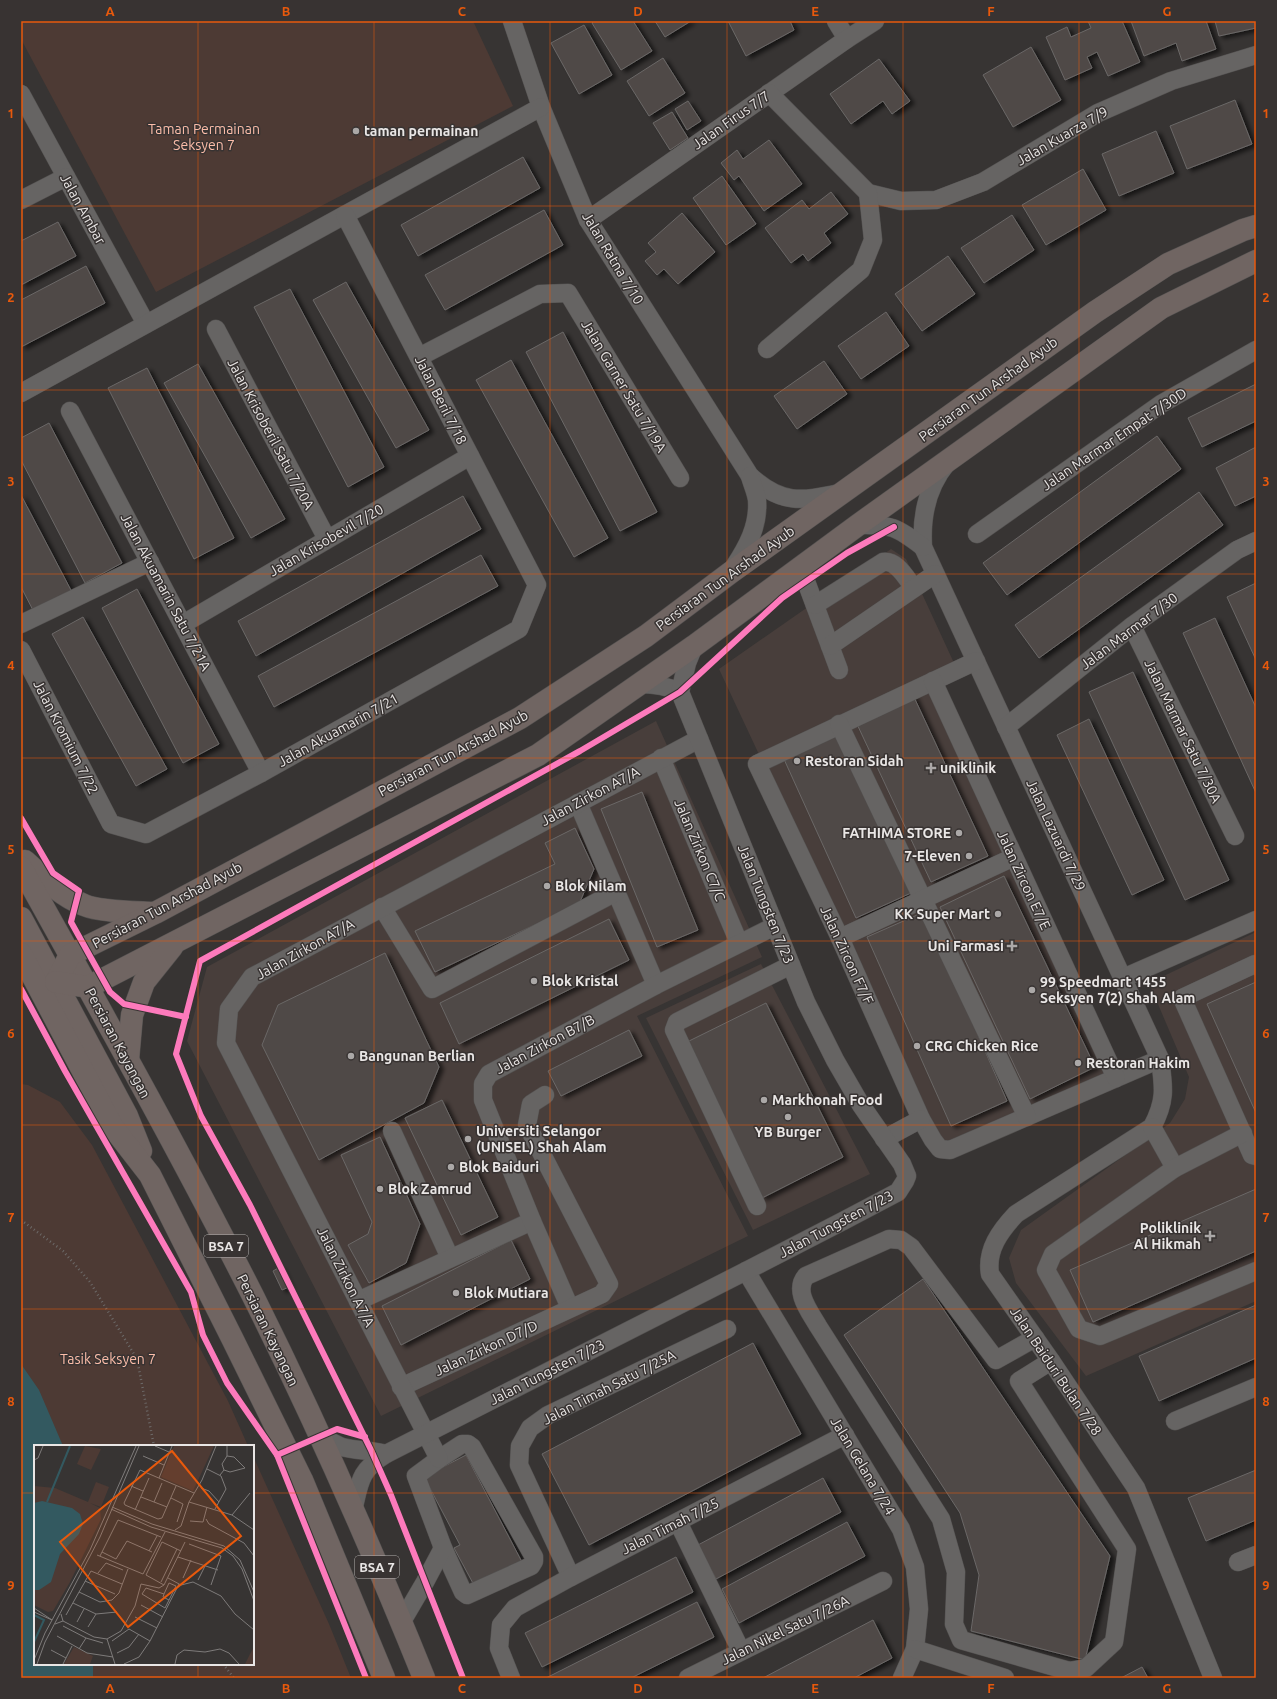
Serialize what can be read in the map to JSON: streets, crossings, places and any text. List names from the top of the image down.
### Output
{
  "streets": {
    "main road": ["Persiaran Tun Arshad Ayub", "Persiaran Kayangan", "BSA 7"],
    "street": [
      "Jalan Firus 7/7",
      "Jalan Kuarza 7/9",
      "Jalan Ambar",
      "Jalan Ratna 7/10",
      "Jalan Garner Satu 7/19A",
      "Jalan Beril 7/18",
      "Jalan Krisoberil Satu 7/20A",
      "Jalan Marmar Empat 7/30D",
      "Jalan Krisobevil 7/20",
      "Jalan Akuamarin Satu 7/21A",
      "Jalan Marmar 7/30",
      "Jalan Akuamarin 7/21",
      "Jalan Marmar Satu 7/30A",
      "Jalan Kromium 7/22",
      "Jalan Zirkon A7/A",
      "Jalan Lazuardi 7/29",
      "Jalan Zirkon C7/C",
      "Jalan Zircon E7/E",
      "Jalan Tungsten 7/23",
      "Jalan Zircon F7/F",
      "Jalan Zirkon B7/B",
      "Jalan Zirkon D7/D",
      "Jalan Baiduri Bulan 7/28",
      "Jalan Timah Satu 7/25A",
      "Jalan Gelana 7/24",
      "Jalan Timah 7/25",
      "Jalan Nikel Satu 7/26A"
    ]
  },
  "crossings": [
    ["Jalan Firus 7/7", "Jalan Ratna 7/10"],
    ["Jalan Ratna 7/10", "Persiaran Tun Arshad Ayub"],
    ["Jalan Garner Satu 7/19A", "Jalan Beril 7/18"],
    ["Persiaran Tun Arshad Ayub", "Persiaran Kayangan"],
    ["Jalan Beril 7/18", "Jalan Krisobevil 7/20"],
    ["Jalan Beril 7/18", "Jalan Akuamarin 7/21"],
    ["Jalan Krisoberil Satu 7/20A", "Jalan Krisobevil 7/20"],
    ["Jalan Krisobevil 7/20", "Jalan Akuamarin Satu 7/21A"],
    ["Jalan Akuamarin Satu 7/21A", "Jalan Akuamarin 7/21"],
    ["Jalan Marmar 7/30", "Jalan Marmar Satu 7/30A"],
    ["Jalan Marmar 7/30", "Jalan Lazuardi 7/29"],
    ["Jalan Akuamarin 7/21", "Jalan Kromium 7/22"],
    ["Jalan Zirkon A7/A", "Jalan Zirkon C7/C"],
    ["Jalan Zirkon A7/A", "Jalan Tungsten 7/23"],
    ["Jalan Zirkon A7/A", "Jalan Zirkon D7/D"],
    ["Jalan Lazuardi 7/29", "Jalan Zircon F7/F"],
    ["Jalan Lazuardi 7/29", "Jalan Baiduri Bulan 7/28"],
    ["Jalan Zirkon C7/C", "Jalan Zirkon B7/B"],
    ["Jalan Zircon E7/E", "Jalan Zircon F7/F"],
    ["Jalan Tungsten 7/23", "Persiaran Kayangan"],
    ["Jalan Tungsten 7/23", "Jalan Zirkon B7/B"],
    ["Jalan Tungsten 7/23", "Jalan Gelana 7/24"],
    ["Jalan Zirkon B7/B", "Jalan Zirkon D7/D"],
    ["Jalan Timah Satu 7/25A", "Jalan Timah 7/25"],
    ["Jalan Gelana 7/24", "Jalan Timah 7/25"]
  ],
  "parks": ["Taman Permainan Seksyen 7", "Tasik Seksyen 7"],
  "places": {
    "other": [
      "taman permainan",
      "Restoran Sidah",
      "FATHIMA STORE",
      "7-Eleven",
      "Blok Nilam",
      "KK Super Mart",
      "Blok Kristal",
      "99 Speedmart 1455 Seksyen 7(2) Shah Alam",
      "CRG Chicken Rice",
      "Bangunan Berlian",
      "Restoran Hakim",
      "Markhonah Food",
      "YB Burger",
      "Universiti Selangor (UNISEL) Shah Alam",
      "Blok Baiduri",
      "Blok Zamrud",
      "Blok Mutiara"
    ],
    "health": ["uniklinik", "Uni Farmasi", "Poliklinik Al Hikmah"]
  },
  "grid": {
    "columns": [
      "A",
      "B",
      "C",
      "D",
      "E",
      "F",
      "G"
    ],
    "rows": [
      "1",
      "2",
      "3",
      "4",
      "5",
      "6",
      "7",
      "8",
      "9"
    ]
  }
}
